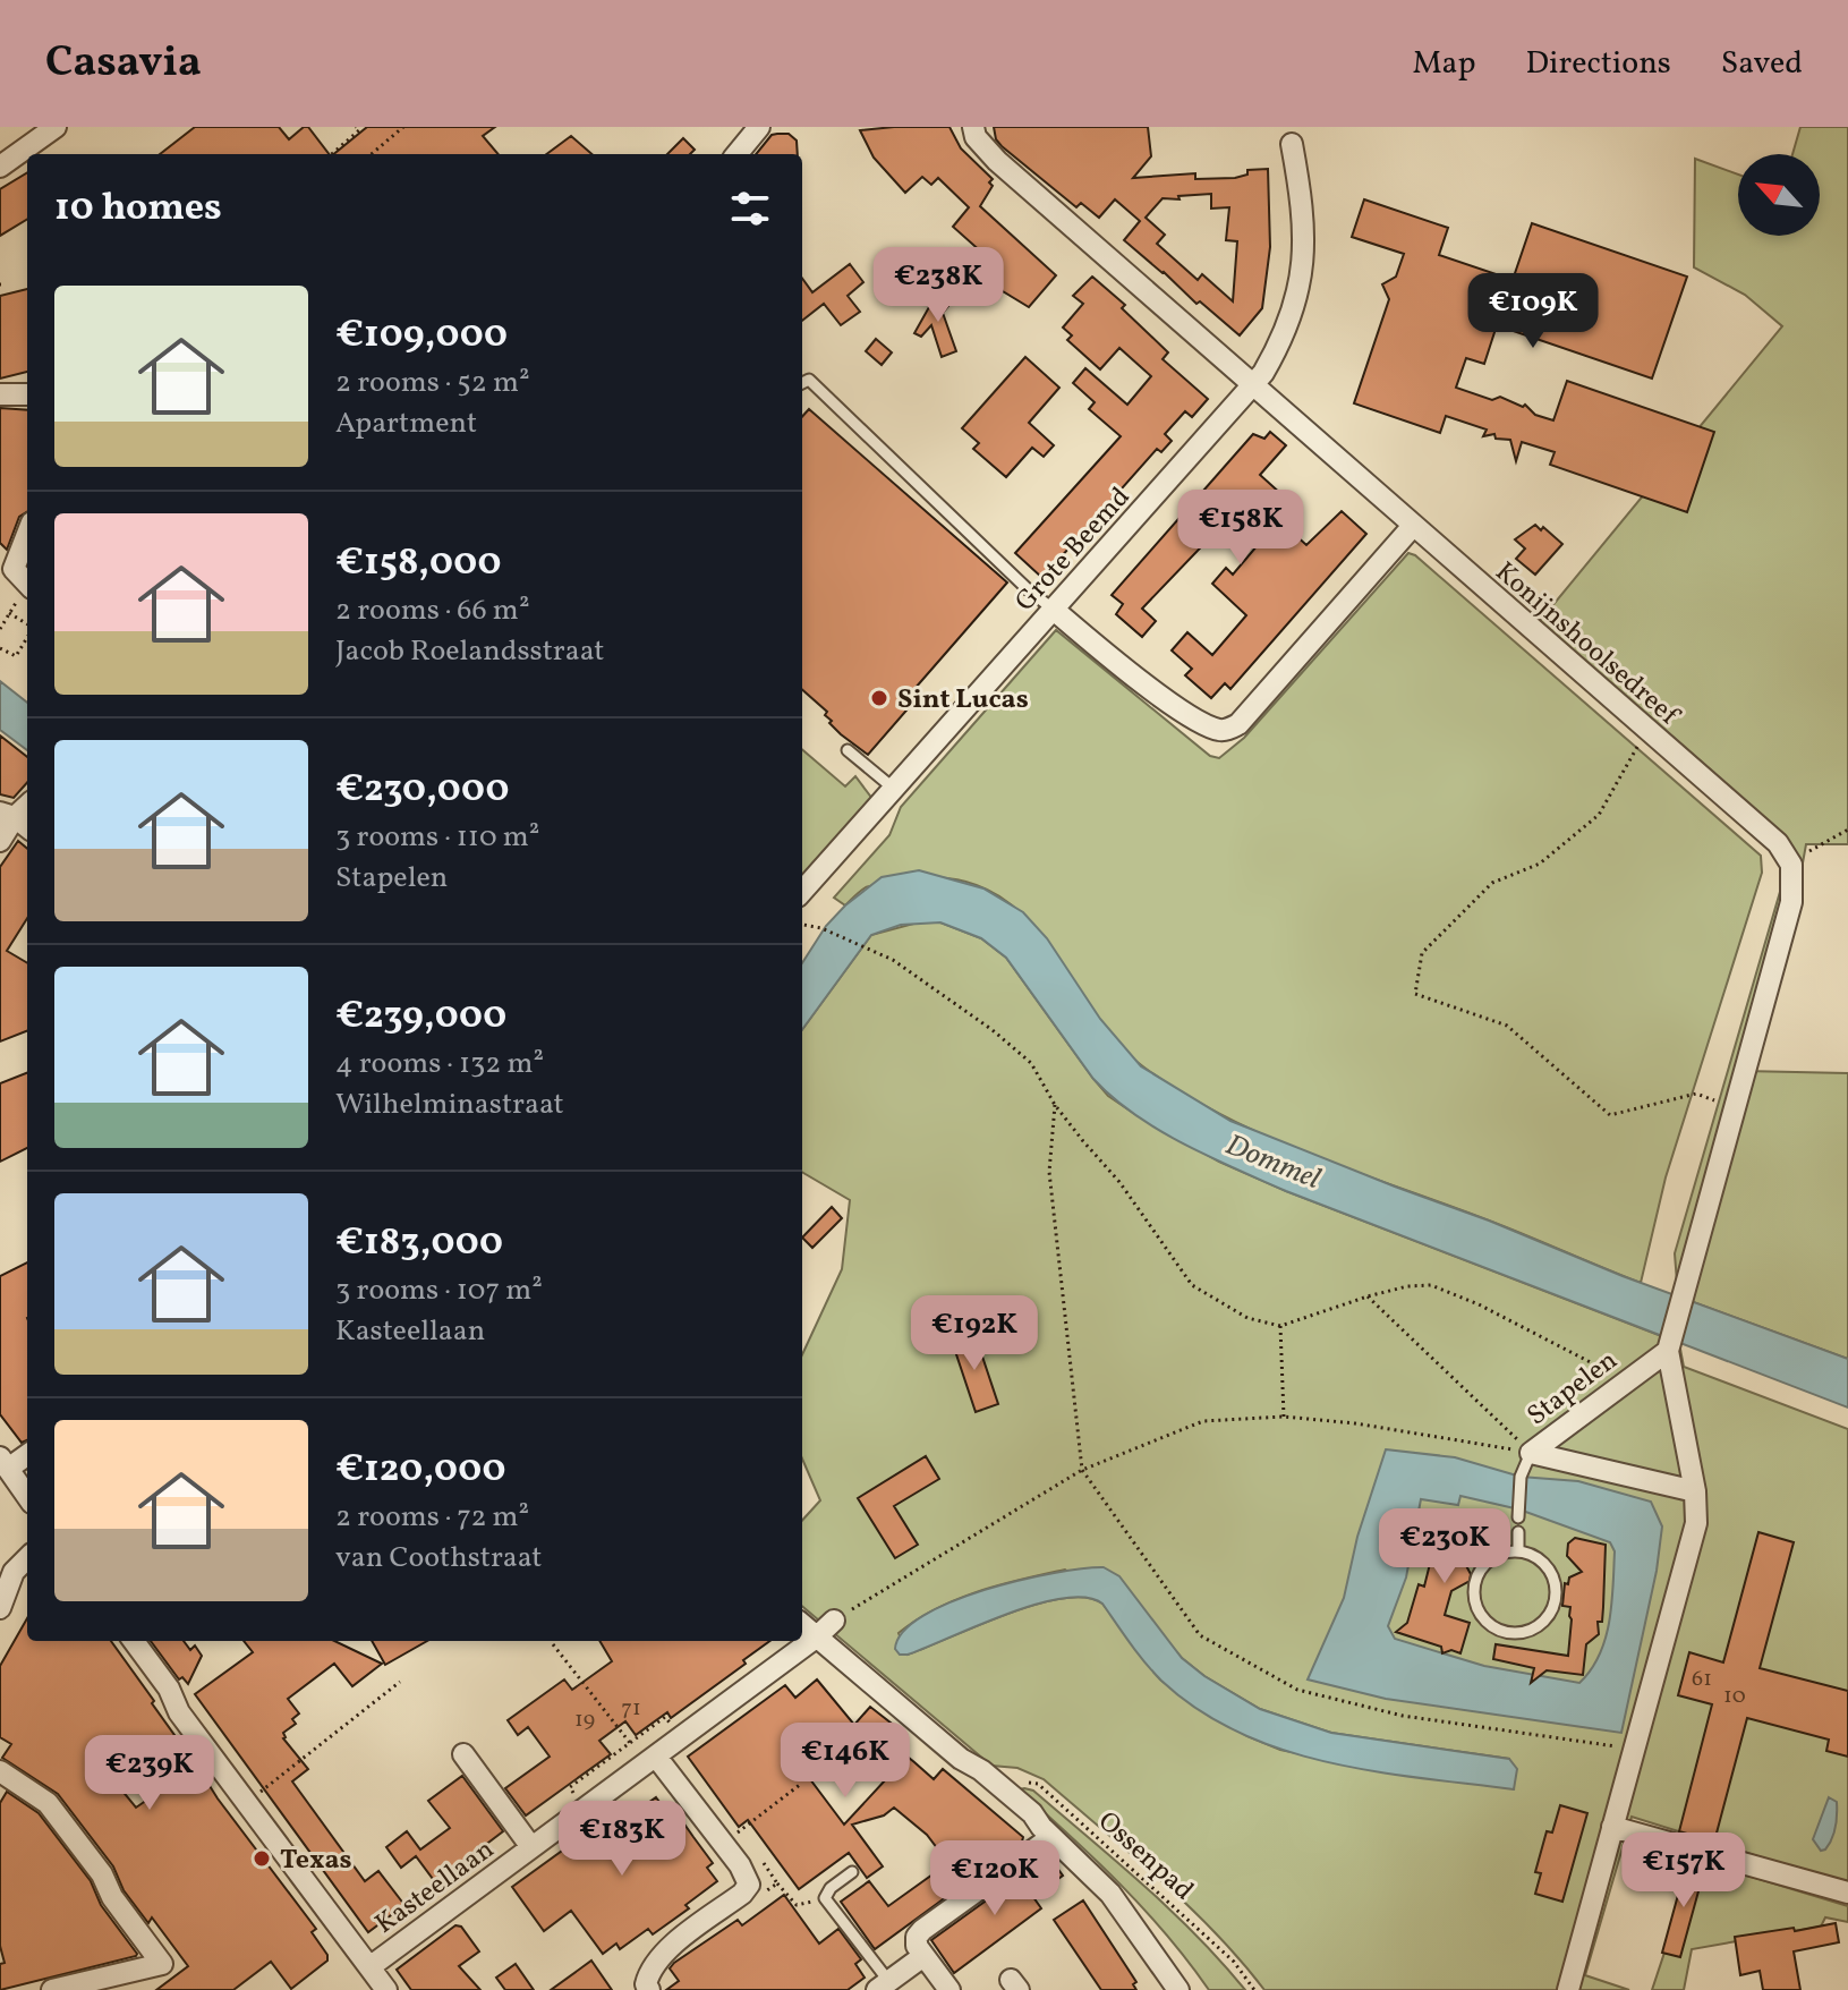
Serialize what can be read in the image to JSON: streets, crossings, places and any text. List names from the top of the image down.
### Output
{
  "streets": {
    "street": [
      "Grote Beemd",
      "Konijnshoolsedreef",
      "Stapelen",
      "Kasteellaan"
    ],
    "path": ["Ossenpad"]
  },
  "crossings": [
    ["Grote Beemd", "Konijnshoolsedreef"]
  ],
  "water": ["Dommel"],
  "places": ["Sint Lucas", "Texas"],
  "house_numbers": [
    "61",
    "10",
    "71",
    "19"
  ],
  "north": "top left",
  "page": {
    "header": "Casavia",
    "nav": ["Map", "Directions", "Saved"],
    "heading": "10 homes",
    "price": [
      "€238K",
      "€109K",
      "€158K",
      "€192K",
      "€230K",
      "€146K",
      "€239K",
      "€183K",
      "€157K",
      "€120K"
    ],
    "list": [
      {
        "name": "€109,000",
        "note": "2 rooms · 52 m² · Apartment"
      },
      {
        "name": "€158,000",
        "note": "2 rooms · 66 m² · Jacob Roelandsstraat"
      },
      {
        "name": "€230,000",
        "note": "3 rooms · 110 m² · Stapelen"
      },
      {
        "name": "€239,000",
        "note": "4 rooms · 132 m² · Wilhelminastraat"
      },
      {
        "name": "€183,000",
        "note": "3 rooms · 107 m² · Kasteellaan"
      },
      {
        "name": "€120,000",
        "note": "2 rooms · 72 m² · van Coothstraat"
      }
    ]
  }
}
